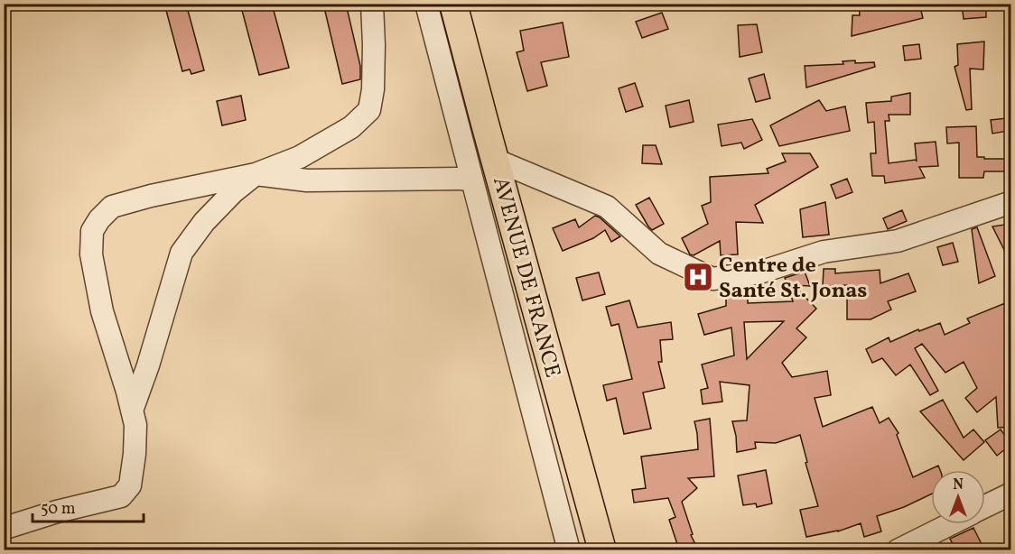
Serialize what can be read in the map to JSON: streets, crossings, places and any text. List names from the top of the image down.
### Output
{
  "streets": {
    "main road": ["AVENUE DE FRANCE"]
  },
  "places": {
    "hospital": ["Centre de Santé St. Jonas"]
  },
  "scale_bar": "50 m",
  "north": "top"
}
